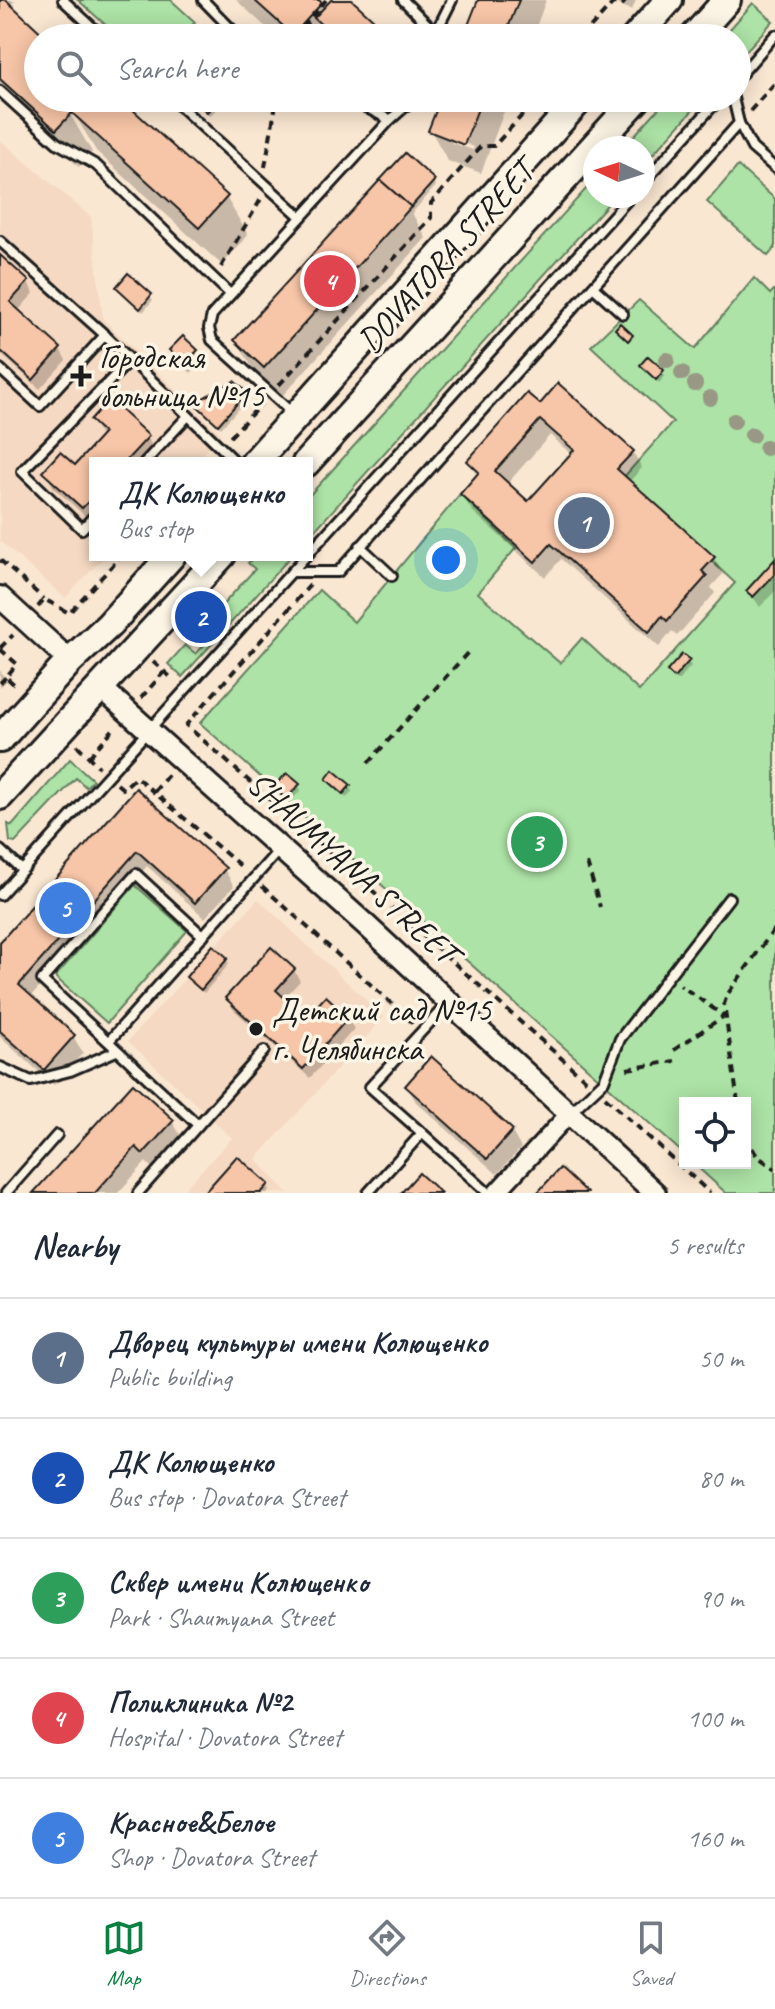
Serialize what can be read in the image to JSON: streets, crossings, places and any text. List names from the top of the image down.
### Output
{
  "streets": {
    "main road": ["DOVATORA STREET", "SHAUMYANA STREET"]
  },
  "places": {
    "health": ["Городская больница №15"],
    "other": ["Детский сад №15 г. Челябинска"]
  },
  "north": "left",
  "page": {
    "search": "Search here",
    "pins": [
      "4",
      "1",
      "2",
      "3",
      "5"
    ],
    "popup": ["ДК Колющенко", "Bus stop"],
    "heading": ["Nearby", "5 results"],
    "list": [
      {
        "mark": "1",
        "name": "Дворец культуры имени Колющенко",
        "note": "Public building",
        "value": "50 m"
      },
      {
        "mark": "2",
        "name": "ДК Колющенко",
        "note": "Bus stop · Dovatora Street",
        "value": "80 m"
      },
      {
        "mark": "3",
        "name": "Сквер имени Колющенко",
        "note": "Park · Shaumyana Street",
        "value": "90 m"
      },
      {
        "mark": "4",
        "name": "Поликлиника №2",
        "note": "Hospital · Dovatora Street",
        "value": "100 m"
      },
      {
        "mark": "5",
        "name": "Красное&Белое",
        "note": "Shop · Dovatora Street",
        "value": "160 m"
      }
    ],
    "nav": ["Map", "Directions", "Saved"]
  }
}
